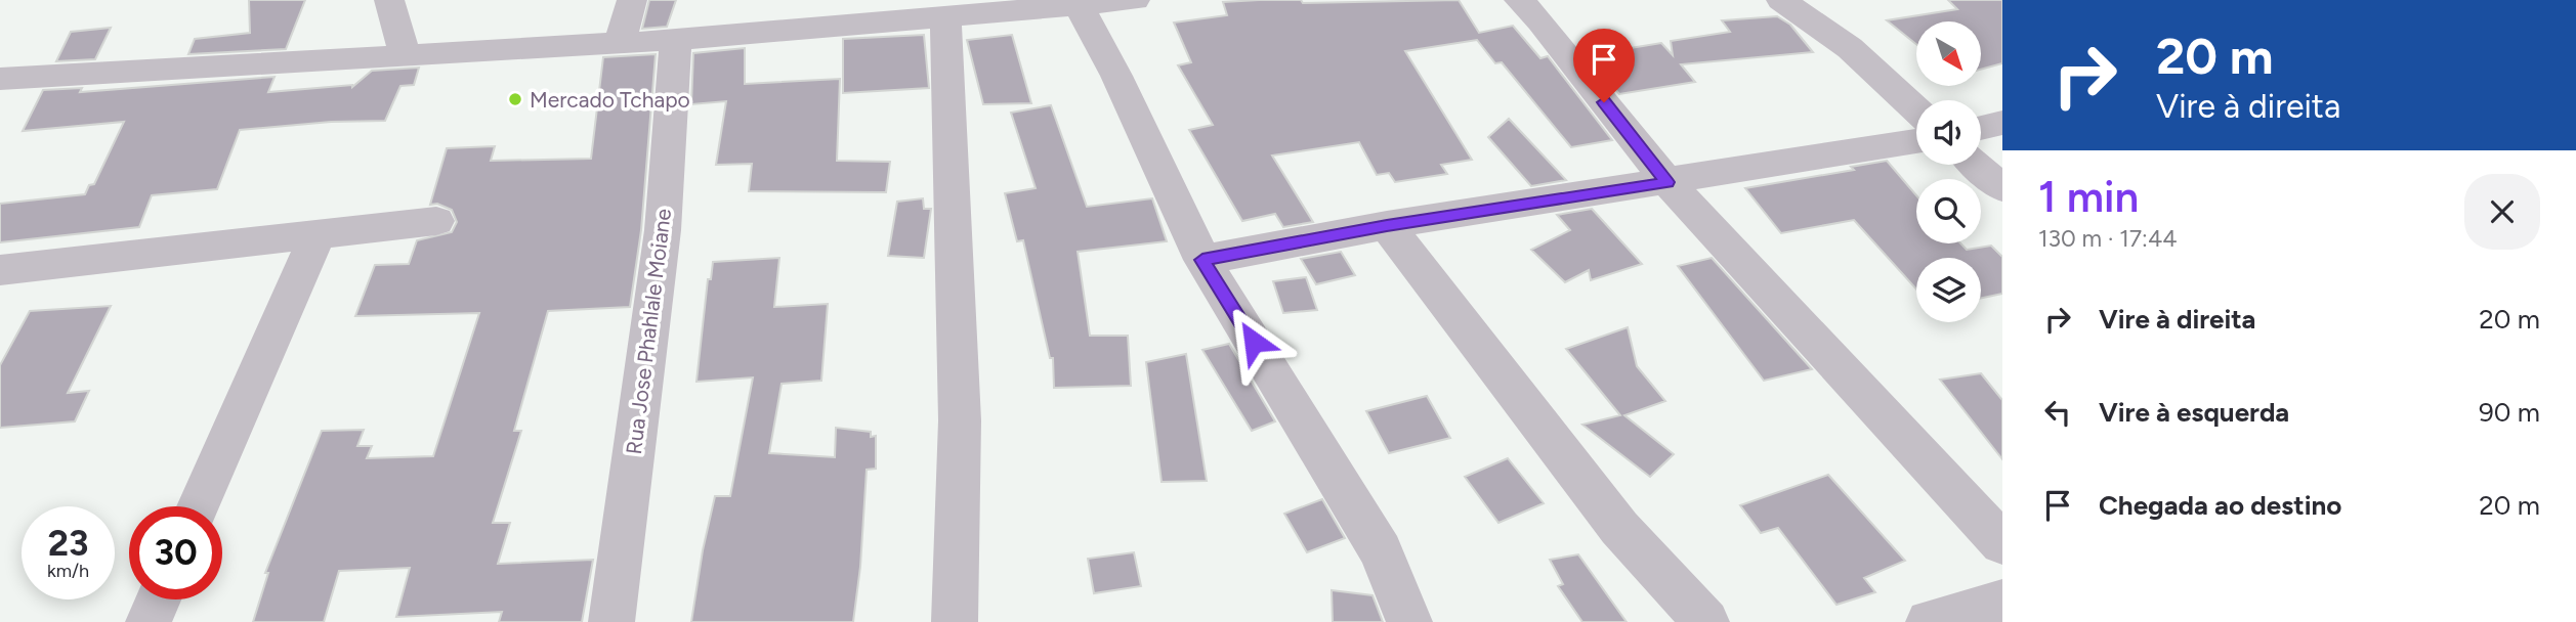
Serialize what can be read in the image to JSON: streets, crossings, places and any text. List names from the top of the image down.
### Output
{
  "streets": {
    "street": ["Rua Jose Phahlale Moiane"]
  },
  "places": ["Mercado Tchapo"],
  "north": "bottom right",
  "page": {
    "turn": ["20 m", "Vire à direita"],
    "heading": ["1 min", "130 m · 17:44"],
    "list": [
      {
        "name": "Vire à direita",
        "value": "20 m"
      },
      {
        "name": "Vire à esquerda",
        "value": "90 m"
      },
      {
        "name": "Chegada ao destino",
        "value": "20 m"
      }
    ],
    "speed": "23 km/h",
    "limit": "30"
  }
}
